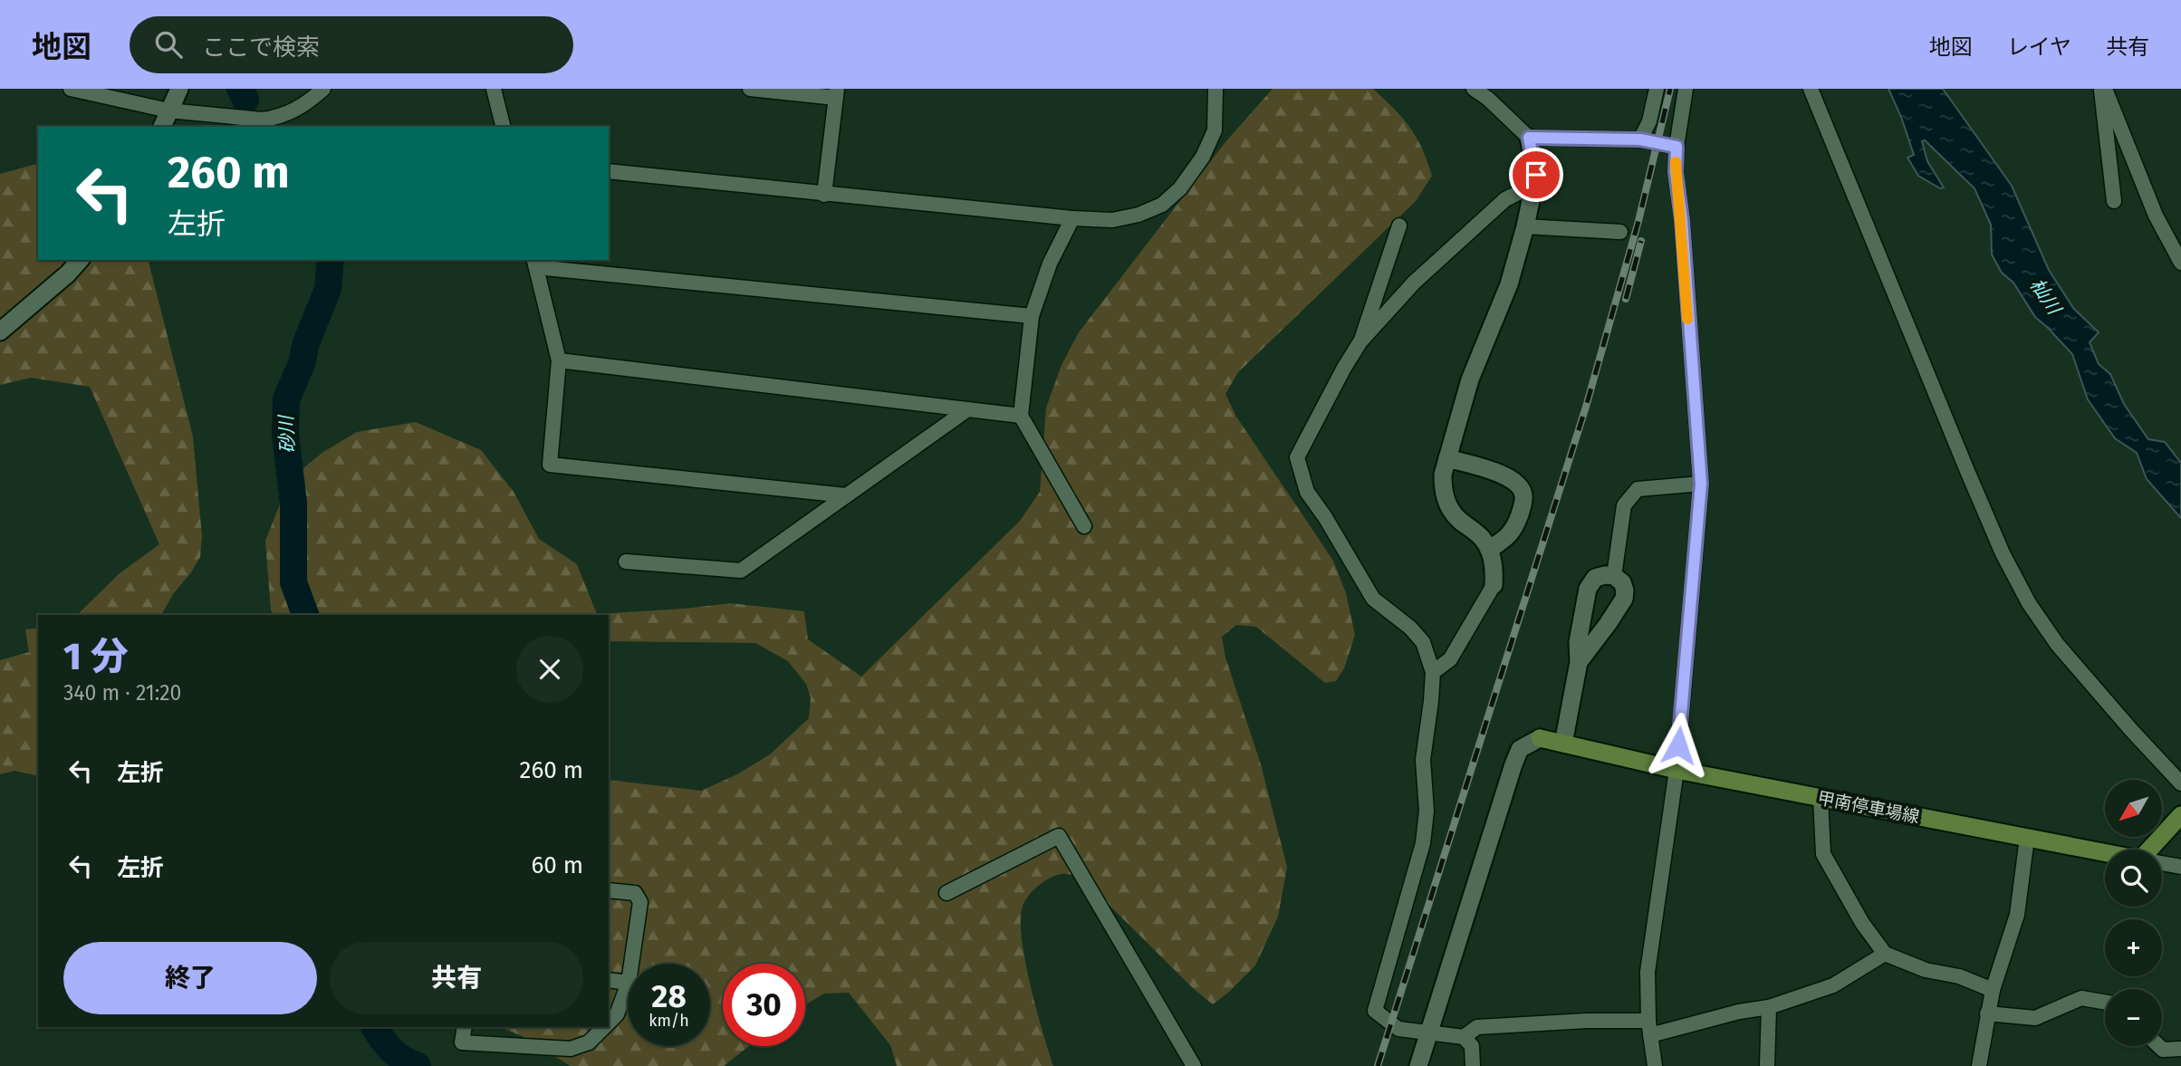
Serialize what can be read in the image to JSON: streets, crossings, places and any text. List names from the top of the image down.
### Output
{
  "streets": {
    "main road": ["甲南停車場線"]
  },
  "water": ["杣川", "砂川"],
  "north": "bottom left",
  "page": {
    "header": "地図",
    "search": "ここで検索",
    "nav": ["地図", "レイヤ", "共有"],
    "turn": ["260 m", "左折"],
    "heading": ["1 分", "340 m · 21:20"],
    "list": [
      {
        "name": "左折",
        "value": "260 m"
      },
      {
        "name": "左折",
        "value": "60 m"
      }
    ],
    "map_buttons": ["+", "−"],
    "buttons": ["終了", "共有"],
    "speed": "28 km/h",
    "limit": "30"
  }
}
